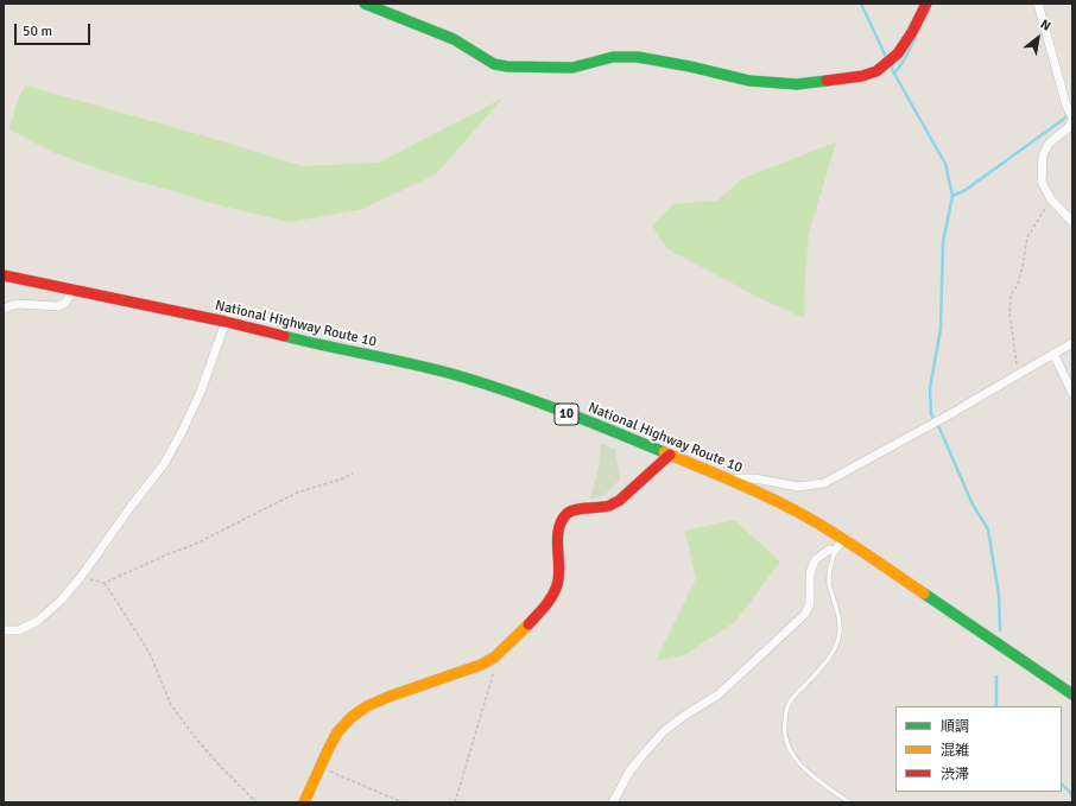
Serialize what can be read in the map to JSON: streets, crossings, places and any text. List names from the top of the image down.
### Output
{
  "streets": {
    "main road": ["National Highway Route 10", "10"]
  },
  "legend": ["順調", "混雑", "渋滞"],
  "scale_bar": "50 m",
  "north": "top right"
}
